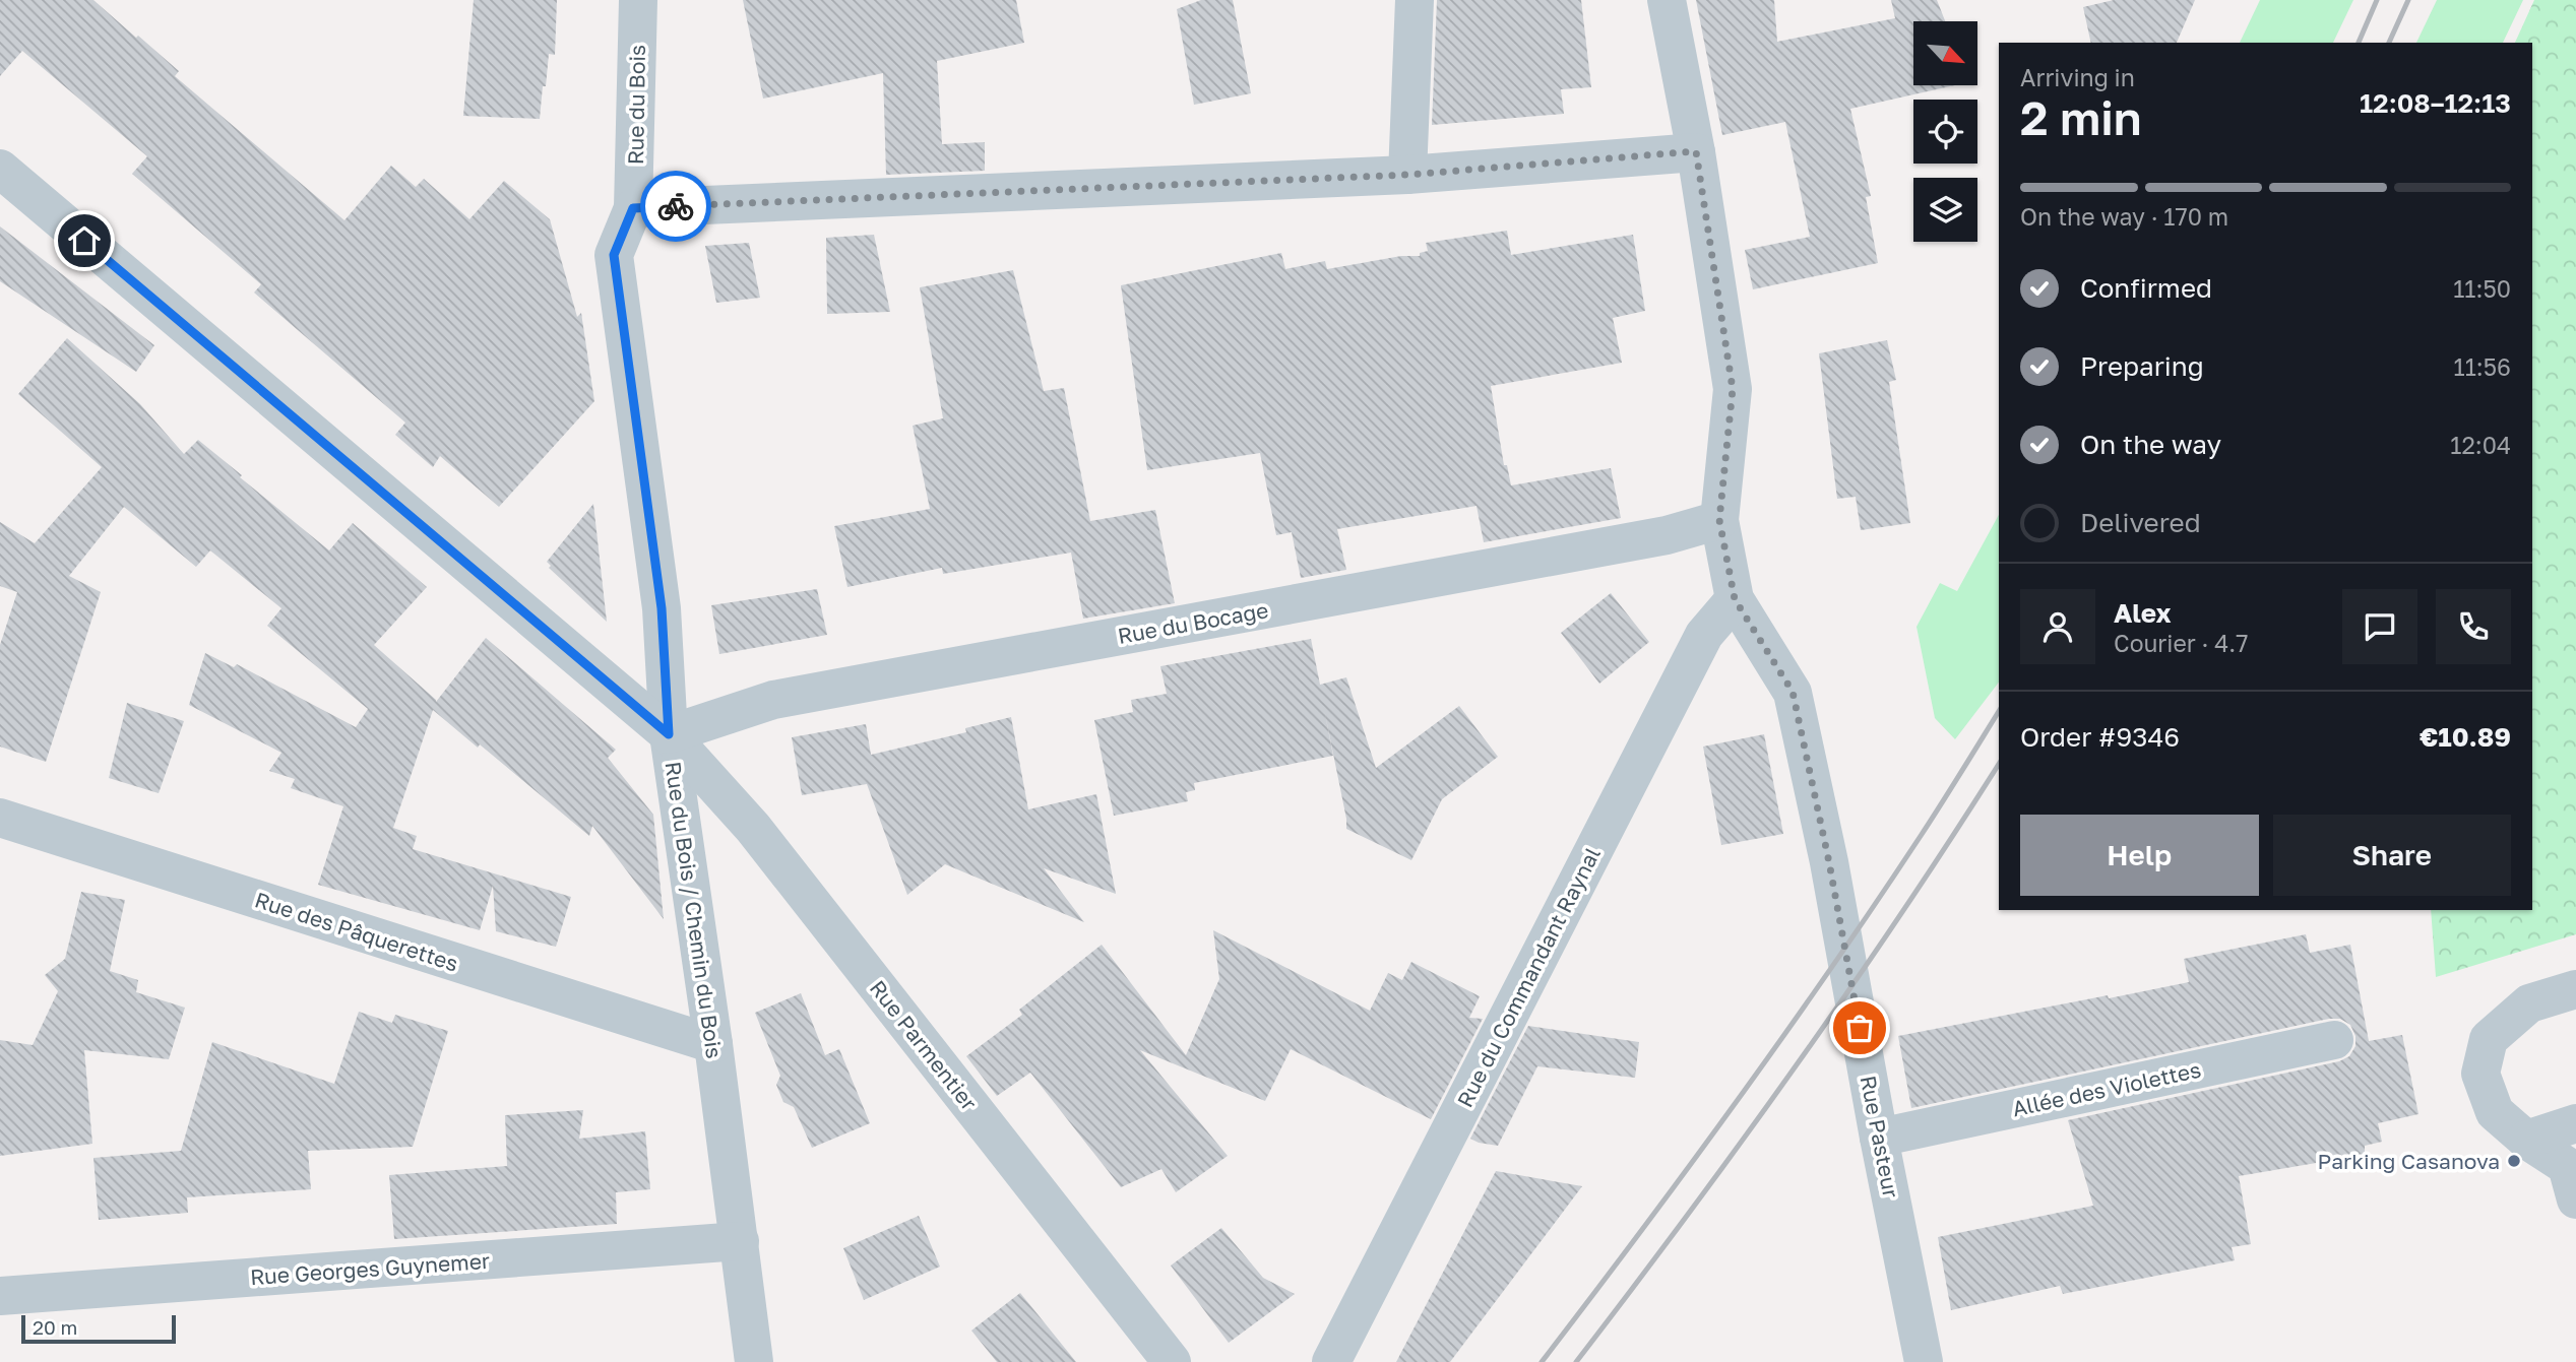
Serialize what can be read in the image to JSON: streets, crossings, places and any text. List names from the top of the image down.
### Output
{
  "streets": {
    "street": [
      "Rue du Bois",
      "Rue du Bocage",
      "Rue du Bois / Chemin du Bois",
      "Rue des Pâquerettes",
      "Rue du Commandant Raynal",
      "Rue Parmentier",
      "Allée des Violettes",
      "Rue Pasteur",
      "Rue Georges Guynemer"
    ]
  },
  "crossings": [
    ["Rue du Bois", "Rue du Bois / Chemin du Bois"],
    ["Rue du Bocage", "Rue du Bois / Chemin du Bois"],
    ["Rue du Bocage", "Rue Parmentier"],
    ["Rue du Bocage", "Rue Pasteur"],
    ["Rue du Bois / Chemin du Bois", "Rue des Pâquerettes"],
    ["Rue du Bois / Chemin du Bois", "Rue Parmentier"],
    ["Rue du Bois / Chemin du Bois", "Rue Georges Guynemer"],
    ["Rue du Commandant Raynal", "Rue Pasteur"],
    ["Allée des Violettes", "Rue Pasteur"]
  ],
  "places": ["Parking Casanova"],
  "scale_bar": "20 m",
  "north": "bottom right",
  "page": {
    "heading": ["2 min", "Arriving in", "12:08–12:13"],
    "panel": [
      "Alex",
      "Courier · 4.7",
      "Order #9346",
      "€10.89"
    ],
    "bar": "On the way · 170 m",
    "list": [
      ["Confirmed", "11:50"],
      ["Preparing", "11:56"],
      ["On the way", "12:04"],
      "Delivered"
    ],
    "buttons": ["Help", "Share"],
    "scale": "20 m"
  }
}
